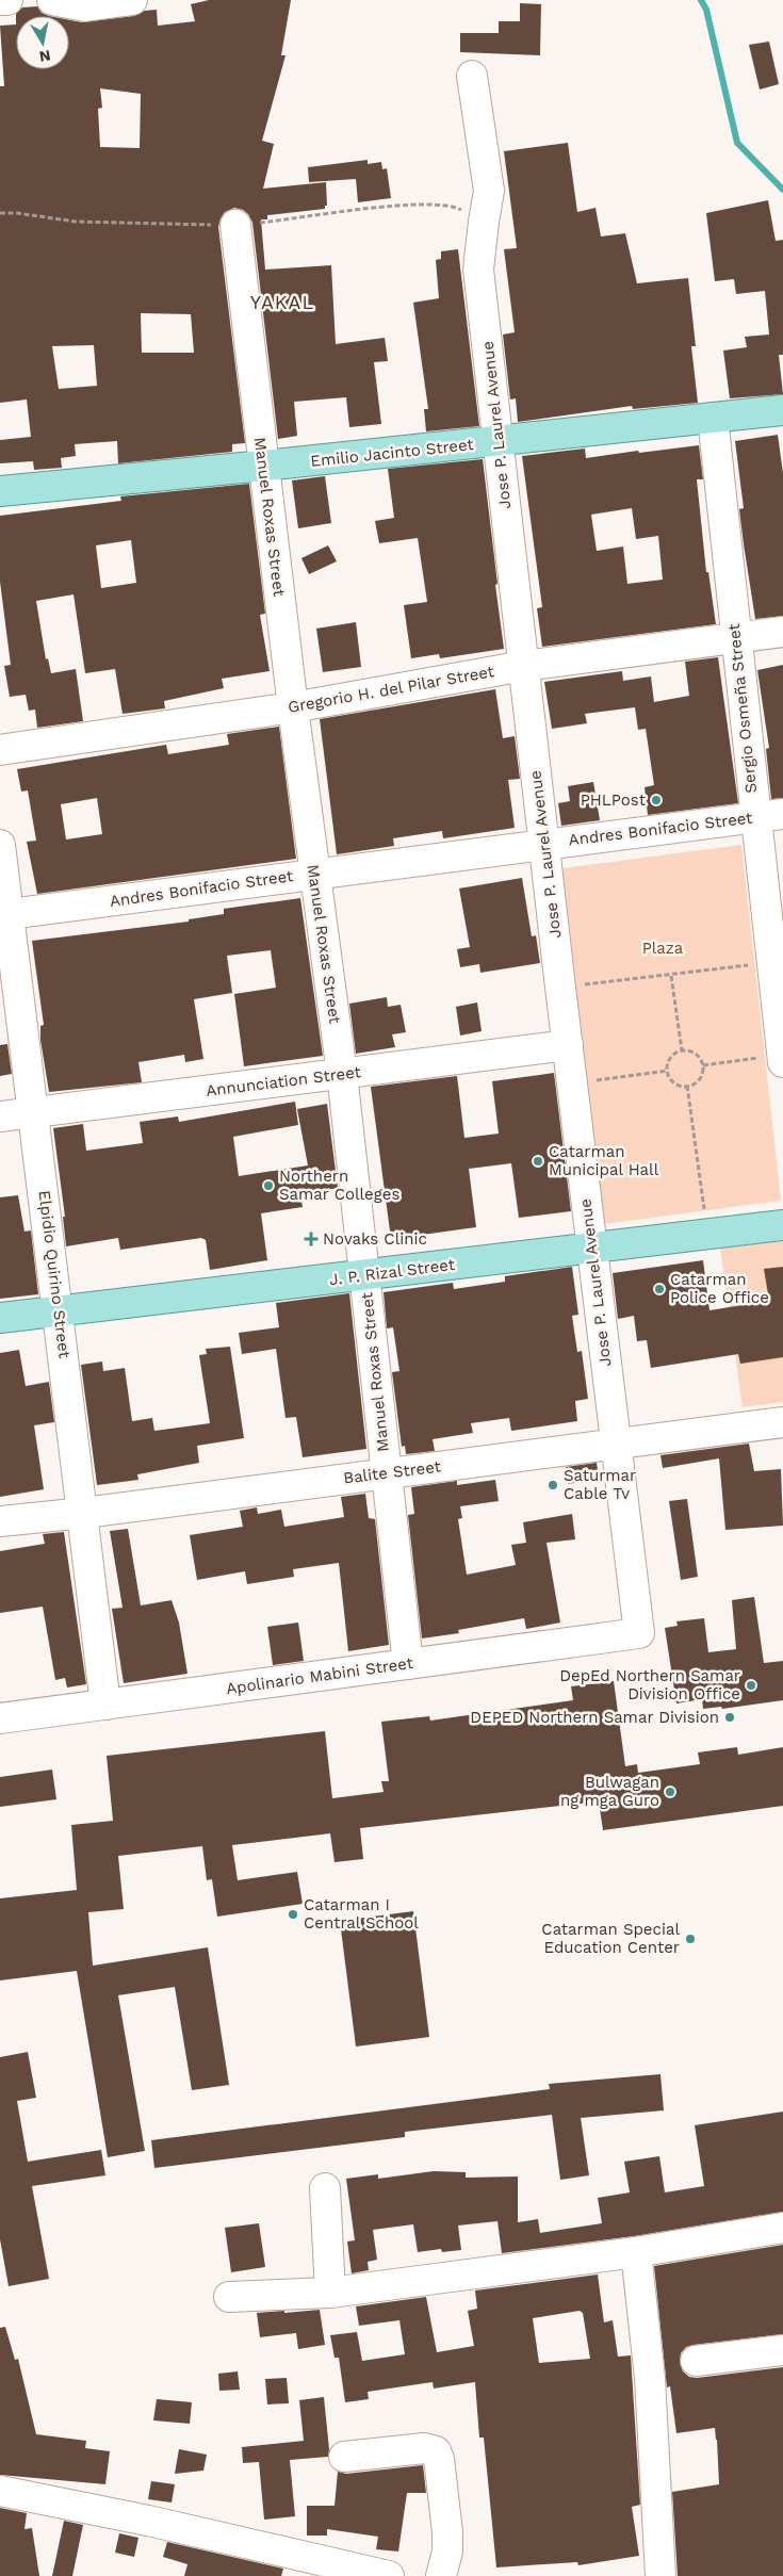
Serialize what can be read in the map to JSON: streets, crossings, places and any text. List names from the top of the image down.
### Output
{
  "streets": {
    "main road": ["Emilio Jacinto Street", "J. P. Rizal Street"],
    "street": [
      "Jose P. Laurel Avenue",
      "Manuel Roxas Street",
      "Gregorio H. del Pilar Street",
      "Sergio Osmeña Street",
      "Andres Bonifacio Street",
      "Annunciation Street",
      "Elpidio Quirino Street",
      "Balite Street",
      "Apolinario Mabini Street"
    ]
  },
  "crossings": [
    ["Jose P. Laurel Avenue", "Emilio Jacinto Street"],
    ["Jose P. Laurel Avenue", "Gregorio H. del Pilar Street"],
    ["Jose P. Laurel Avenue", "Andres Bonifacio Street"],
    ["Jose P. Laurel Avenue", "Annunciation Street"],
    ["Jose P. Laurel Avenue", "J. P. Rizal Street"],
    ["Jose P. Laurel Avenue", "Balite Street"],
    ["Jose P. Laurel Avenue", "Apolinario Mabini Street"],
    ["Emilio Jacinto Street", "Manuel Roxas Street"],
    ["Emilio Jacinto Street", "Sergio Osmeña Street"],
    ["Manuel Roxas Street", "Gregorio H. del Pilar Street"],
    ["Manuel Roxas Street", "Andres Bonifacio Street"],
    ["Manuel Roxas Street", "Annunciation Street"],
    ["Manuel Roxas Street", "J. P. Rizal Street"],
    ["Manuel Roxas Street", "Balite Street"],
    ["Manuel Roxas Street", "Apolinario Mabini Street"],
    ["Gregorio H. del Pilar Street", "Sergio Osmeña Street"],
    ["Sergio Osmeña Street", "Andres Bonifacio Street"],
    ["Andres Bonifacio Street", "Elpidio Quirino Street"],
    ["Annunciation Street", "Elpidio Quirino Street"],
    ["J. P. Rizal Street", "Elpidio Quirino Street"],
    ["Elpidio Quirino Street", "Balite Street"],
    ["Elpidio Quirino Street", "Apolinario Mabini Street"]
  ],
  "districts": ["YAKAL"],
  "parks": ["Plaza"],
  "places": {
    "other": [
      "PHLPost",
      "Catarman Municipal Hall",
      "Northern Samar Colleges",
      "Catarman Police Office",
      "Saturmar Cable Tv",
      "DepEd Northern Samar Division Office",
      "DEPED Northern Samar Division",
      "Bulwagan ng mga Guro",
      "Catarman I Central School",
      "Catarman Special Education Center"
    ],
    "health": ["Novaks Clinic"]
  },
  "north": "bottom"
}
